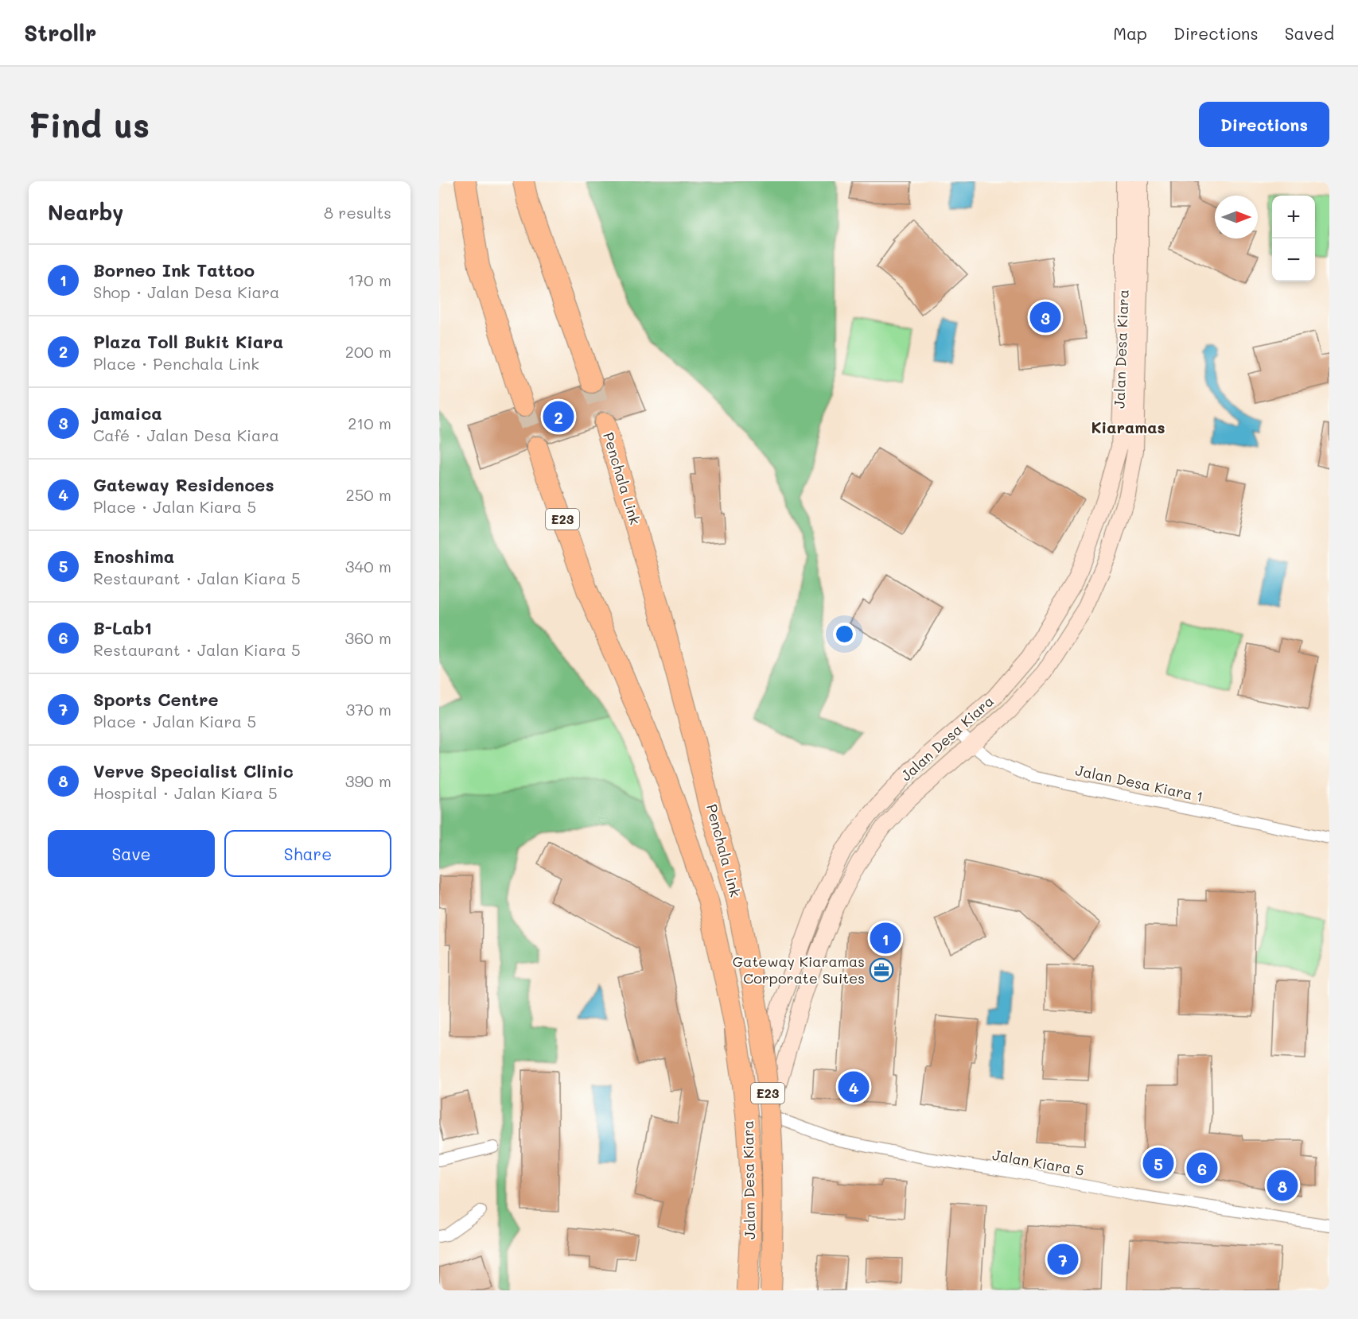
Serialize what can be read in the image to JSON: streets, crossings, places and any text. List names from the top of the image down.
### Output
{
  "streets": {
    "highway": ["Penchala Link", "E23"],
    "main road": ["Jalan Desa Kiara"],
    "street": ["Jalan Desa Kiara 1", "Jalan Kiara 5"]
  },
  "crossings": [
    ["Jalan Desa Kiara", "Jalan Desa Kiara 1"],
    ["Jalan Desa Kiara", "Jalan Kiara 5"]
  ],
  "districts": ["Kiaramas"],
  "places": {
    "office": ["Gateway Kiaramas Corporate Suites"]
  },
  "north": "right",
  "page": {
    "header": "Strollr",
    "nav": ["Map", "Directions", "Saved"],
    "buttons": [
      "Directions",
      ["Save", "Share"]
    ],
    "title": "Find us",
    "heading": ["Nearby", "8 results"],
    "map_buttons": ["+", "−"],
    "list": [
      {
        "mark": "1",
        "name": "Borneo Ink Tattoo",
        "note": "Shop · Jalan Desa Kiara",
        "value": "170 m"
      },
      {
        "mark": "2",
        "name": "Plaza Toll Bukit Kiara",
        "note": "Place · Penchala Link",
        "value": "200 m"
      },
      {
        "mark": "3",
        "name": "jamaica",
        "note": "Café · Jalan Desa Kiara",
        "value": "210 m"
      },
      {
        "mark": "4",
        "name": "Gateway Residences",
        "note": "Place · Jalan Kiara 5",
        "value": "250 m"
      },
      {
        "mark": "5",
        "name": "Enoshima",
        "note": "Restaurant · Jalan Kiara 5",
        "value": "340 m"
      },
      {
        "mark": "6",
        "name": "B-Lab1",
        "note": "Restaurant · Jalan Kiara 5",
        "value": "360 m"
      },
      {
        "mark": "7",
        "name": "Sports Centre",
        "note": "Place · Jalan Kiara 5",
        "value": "370 m"
      },
      {
        "mark": "8",
        "name": "Verve Specialist Clinic",
        "note": "Hospital · Jalan Kiara 5",
        "value": "390 m"
      }
    ],
    "pins": [
      "3",
      "2",
      "1",
      "4",
      "5",
      "6",
      "8",
      "7"
    ]
  }
}
